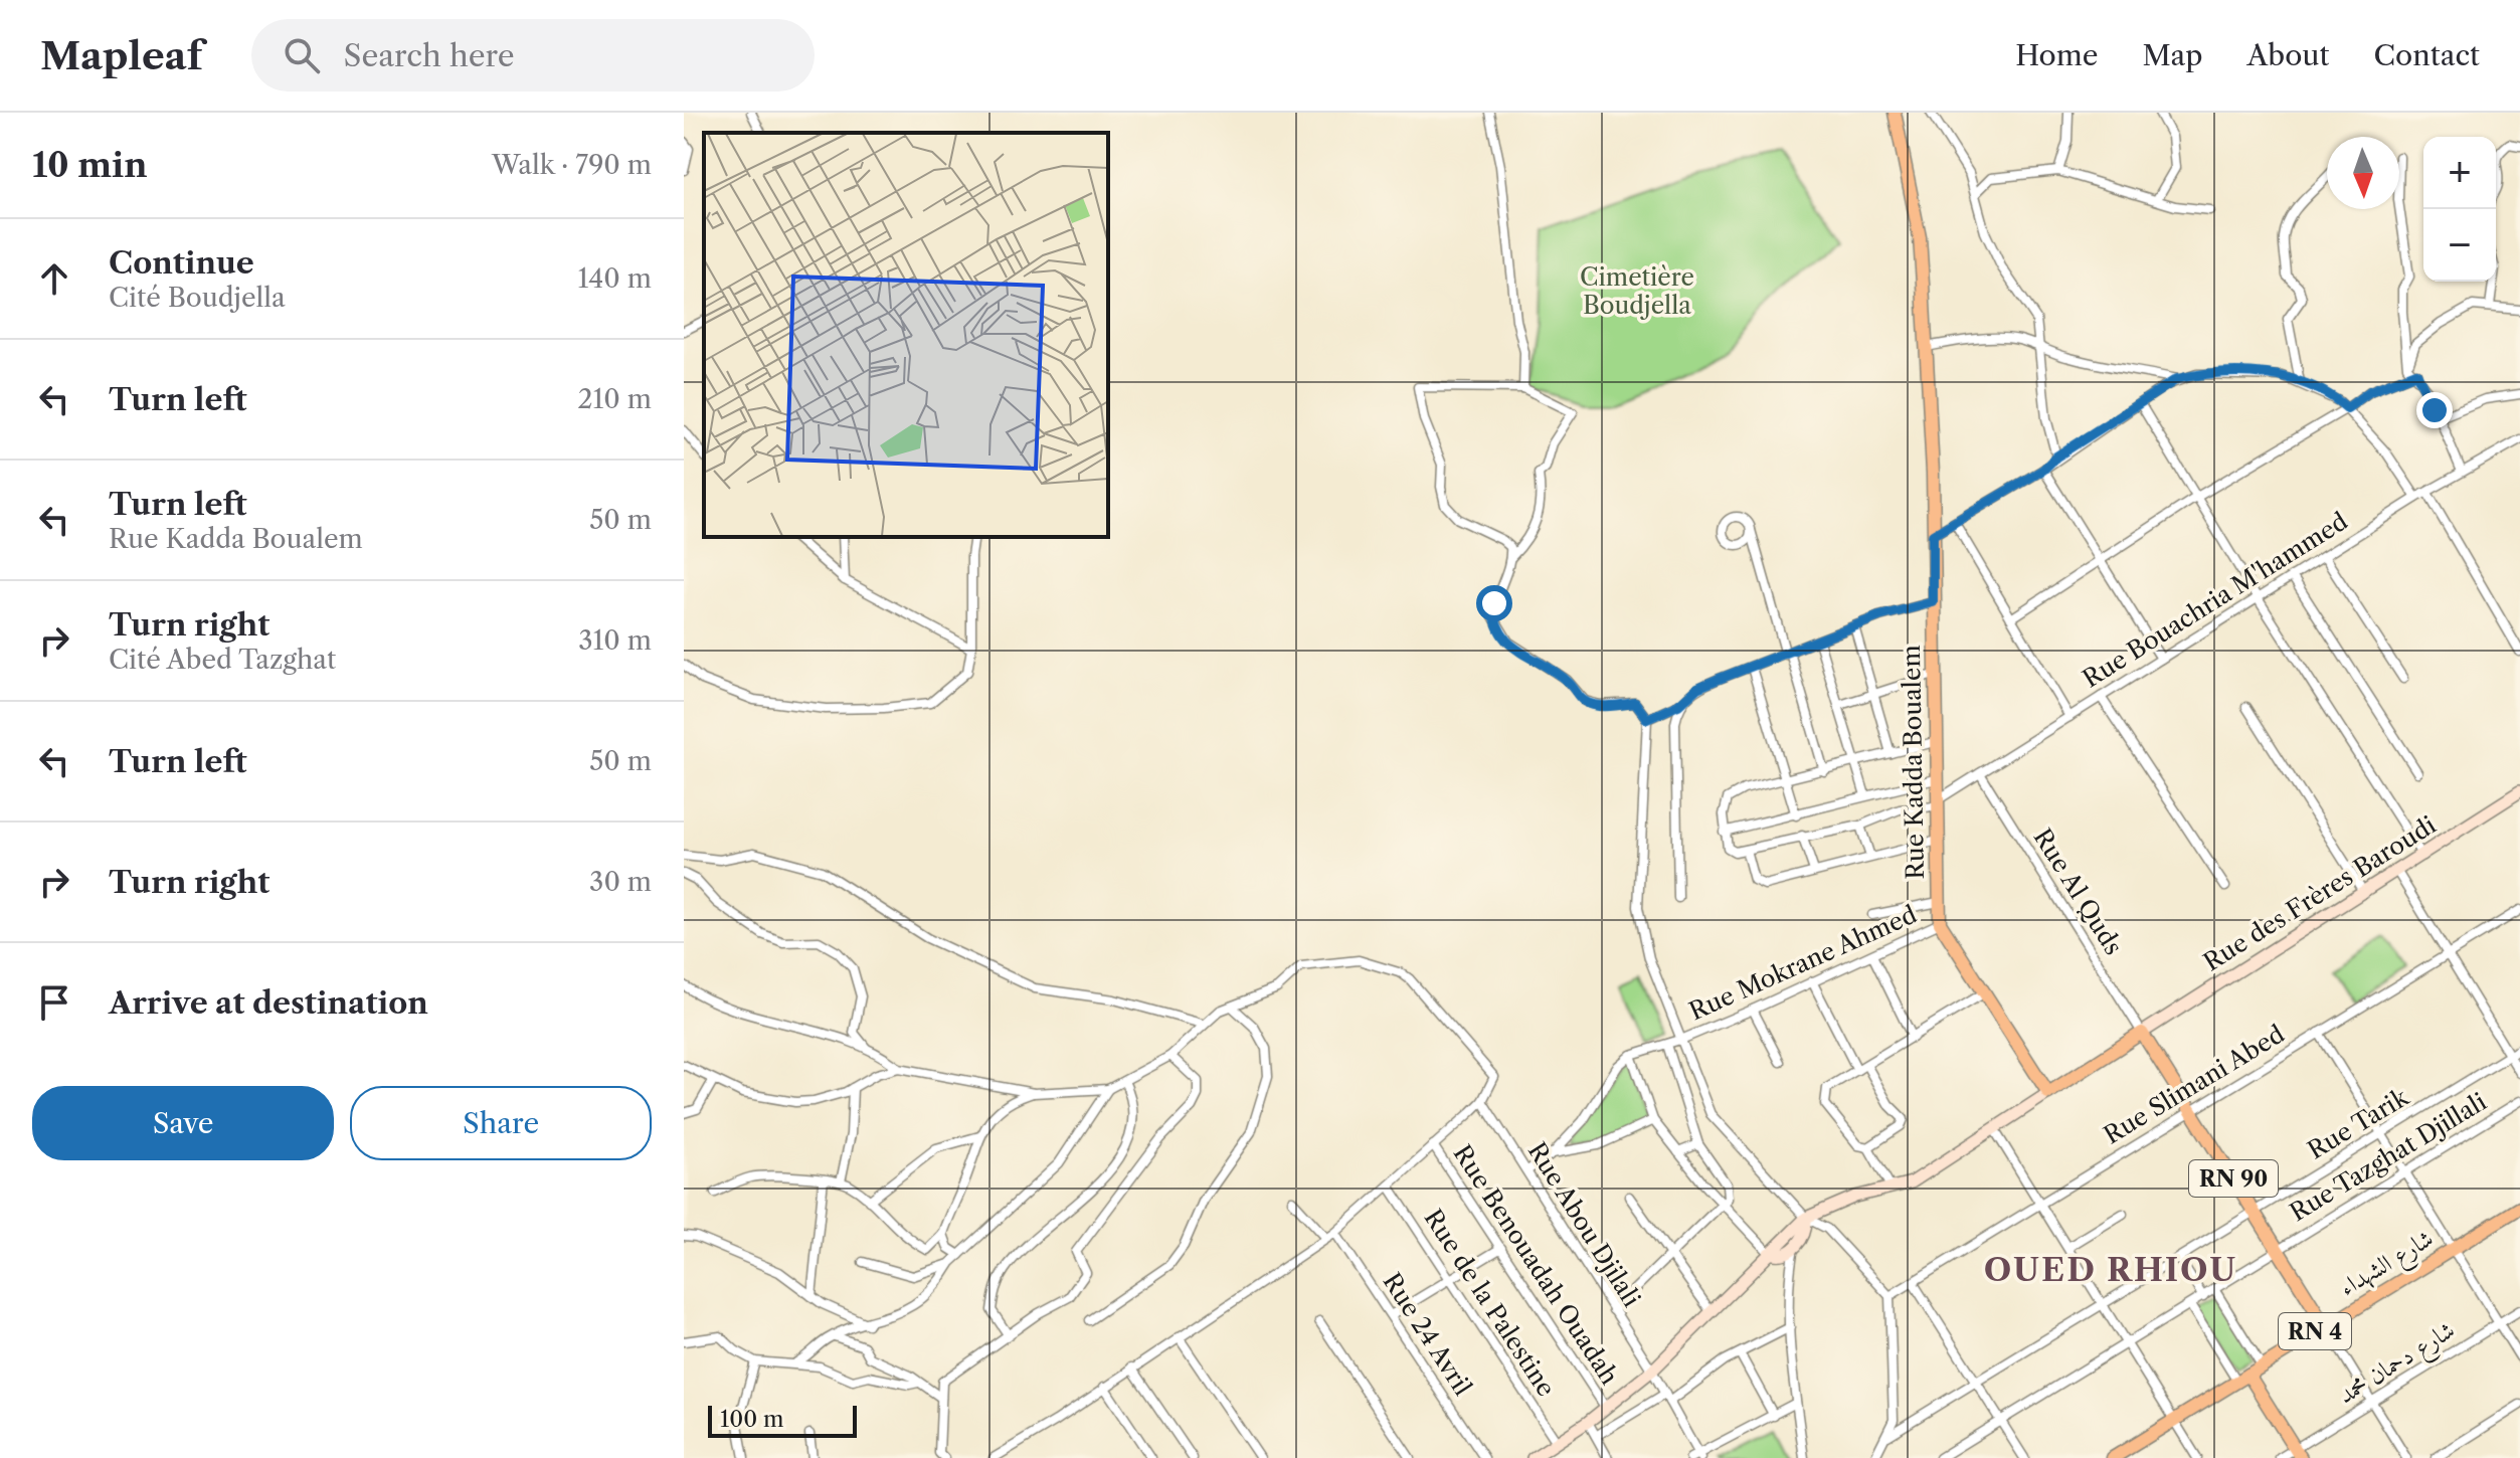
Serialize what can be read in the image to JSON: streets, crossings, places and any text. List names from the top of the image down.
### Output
{
  "streets": {
    "main road": [
      "Rue Kadda Boualem",
      "RN 90",
      "شارع الشهداء",
      "RN 4"
    ],
    "street": [
      "Rue Bouachria M'hammed",
      "Rue Al Quds",
      "Rue des Frères Baroudi",
      "Rue Mokrane Ahmed",
      "Rue Slimani Abed",
      "Rue Tarik",
      "Rue Tazghat Djillali",
      "Rue Abou Djilali",
      "Rue Benouadah Ouadah",
      "Rue de la Palestine",
      "Rue 24 Avril",
      "شارع دحمان محمد"
    ]
  },
  "crossings": [
    ["Rue Bouachria M'hammed", "Rue Kadda Boualem"],
    ["Rue Bouachria M'hammed", "Rue Al Quds"],
    ["Rue Kadda Boualem", "Rue Mokrane Ahmed"],
    ["Rue Al Quds", "Rue des Frères Baroudi"],
    ["Rue Al Quds", "RN 90"],
    ["Rue des Frères Baroudi", "RN 90"],
    ["Rue Slimani Abed", "RN 90"],
    ["Rue Tarik", "RN 90"],
    ["Rue Tazghat Djillali", "RN 90"],
    ["RN 90", "شارع الشهداء"]
  ],
  "districts": ["OUED RHIOU"],
  "parks": ["Cimetière Boudjella"],
  "scale_bar": "100 m",
  "north": "bottom",
  "page": {
    "header": "Mapleaf",
    "search": "Search here",
    "nav": [
      "Home",
      "Map",
      "About",
      "Contact"
    ],
    "heading": ["10 min", "Walk · 790 m"],
    "map_buttons": ["+", "−"],
    "list": [
      ["Continue", "Cité Boudjella", "140 m"],
      ["Turn left", "210 m"],
      ["Turn left", "Rue Kadda Boualem", "50 m"],
      ["Turn right", "Cité Abed Tazghat", "310 m"],
      ["Turn left", "50 m"],
      ["Turn right", "30 m"],
      "Arrive at destination"
    ],
    "buttons": ["Save", "Share"],
    "scale": "100 m"
  }
}
